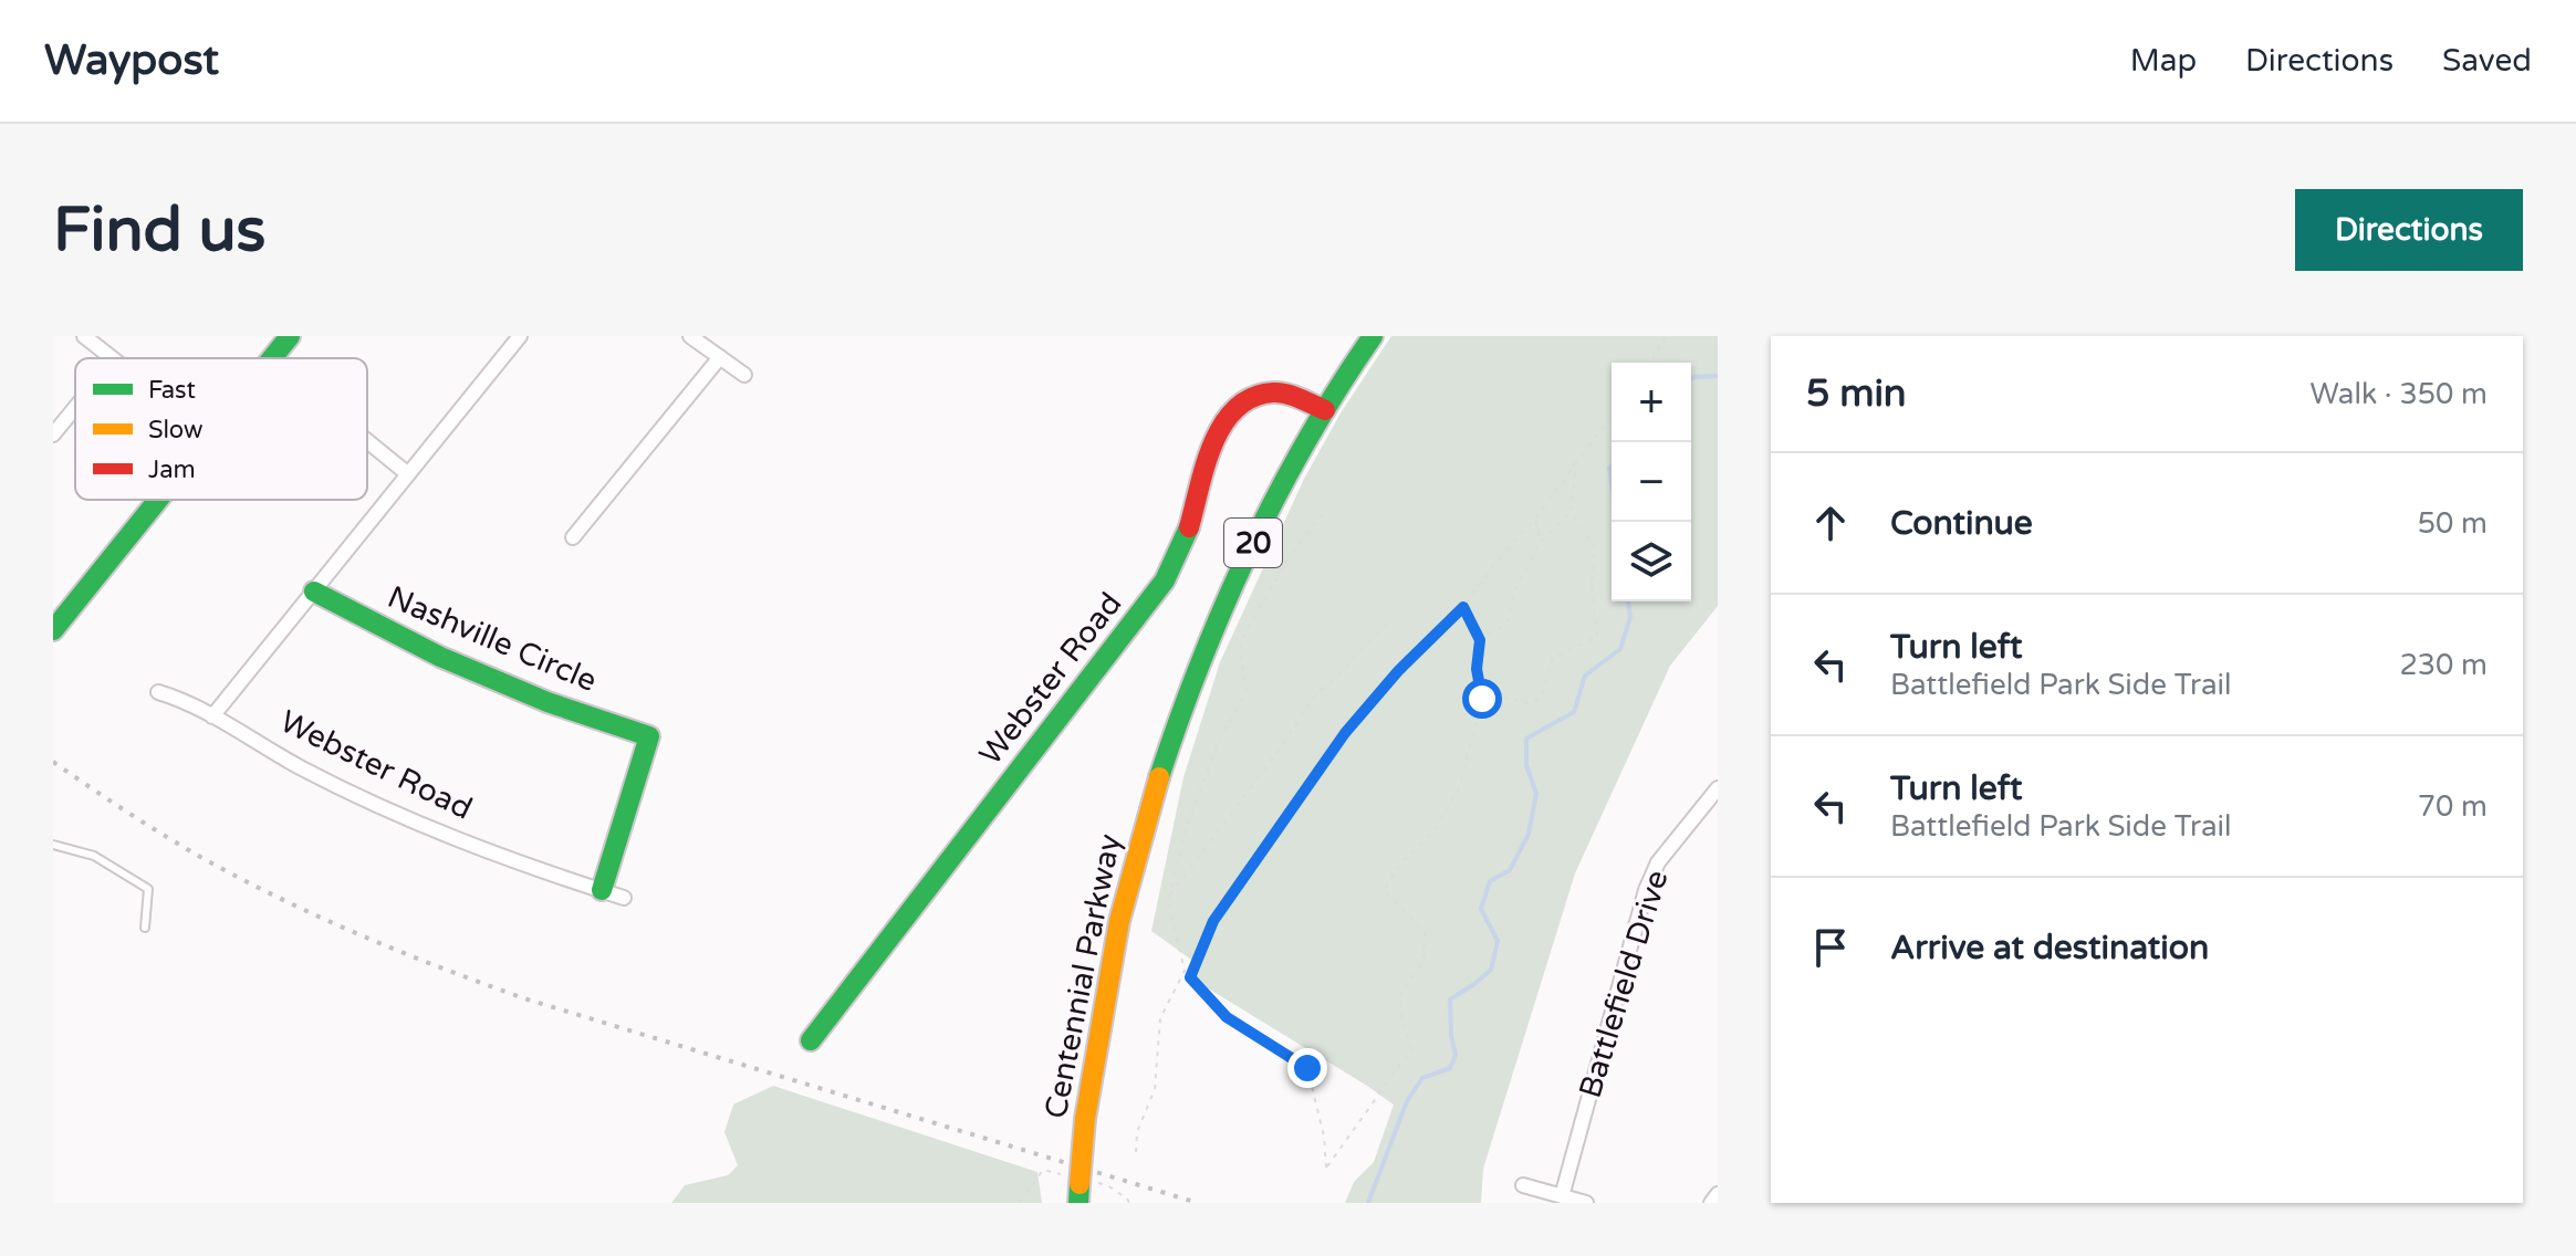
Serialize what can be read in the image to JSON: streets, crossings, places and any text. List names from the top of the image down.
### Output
{
  "streets": {
    "street": [
      "20",
      "Nashville Circle",
      "Webster Road",
      "Centennial Parkway",
      "Battlefield Drive"
    ]
  },
  "crossings": [
    ["20", "Webster Road"],
    ["20", "Centennial Parkway"],
    ["Nashville Circle", "Webster Road"],
    ["Webster Road", "Centennial Parkway"]
  ],
  "legend": ["Fast", "Slow", "Jam"],
  "page": {
    "header": "Waypost",
    "nav": ["Map", "Directions", "Saved"],
    "buttons": "Directions",
    "title": "Find us",
    "heading": ["5 min", "Walk · 350 m"],
    "map_buttons": ["+", "−"],
    "list": [
      ["Continue", "50 m"],
      ["Turn left", "Battlefield Park Side Trail", "230 m"],
      ["Turn left", "Battlefield Park Side Trail", "70 m"],
      "Arrive at destination"
    ]
  }
}
